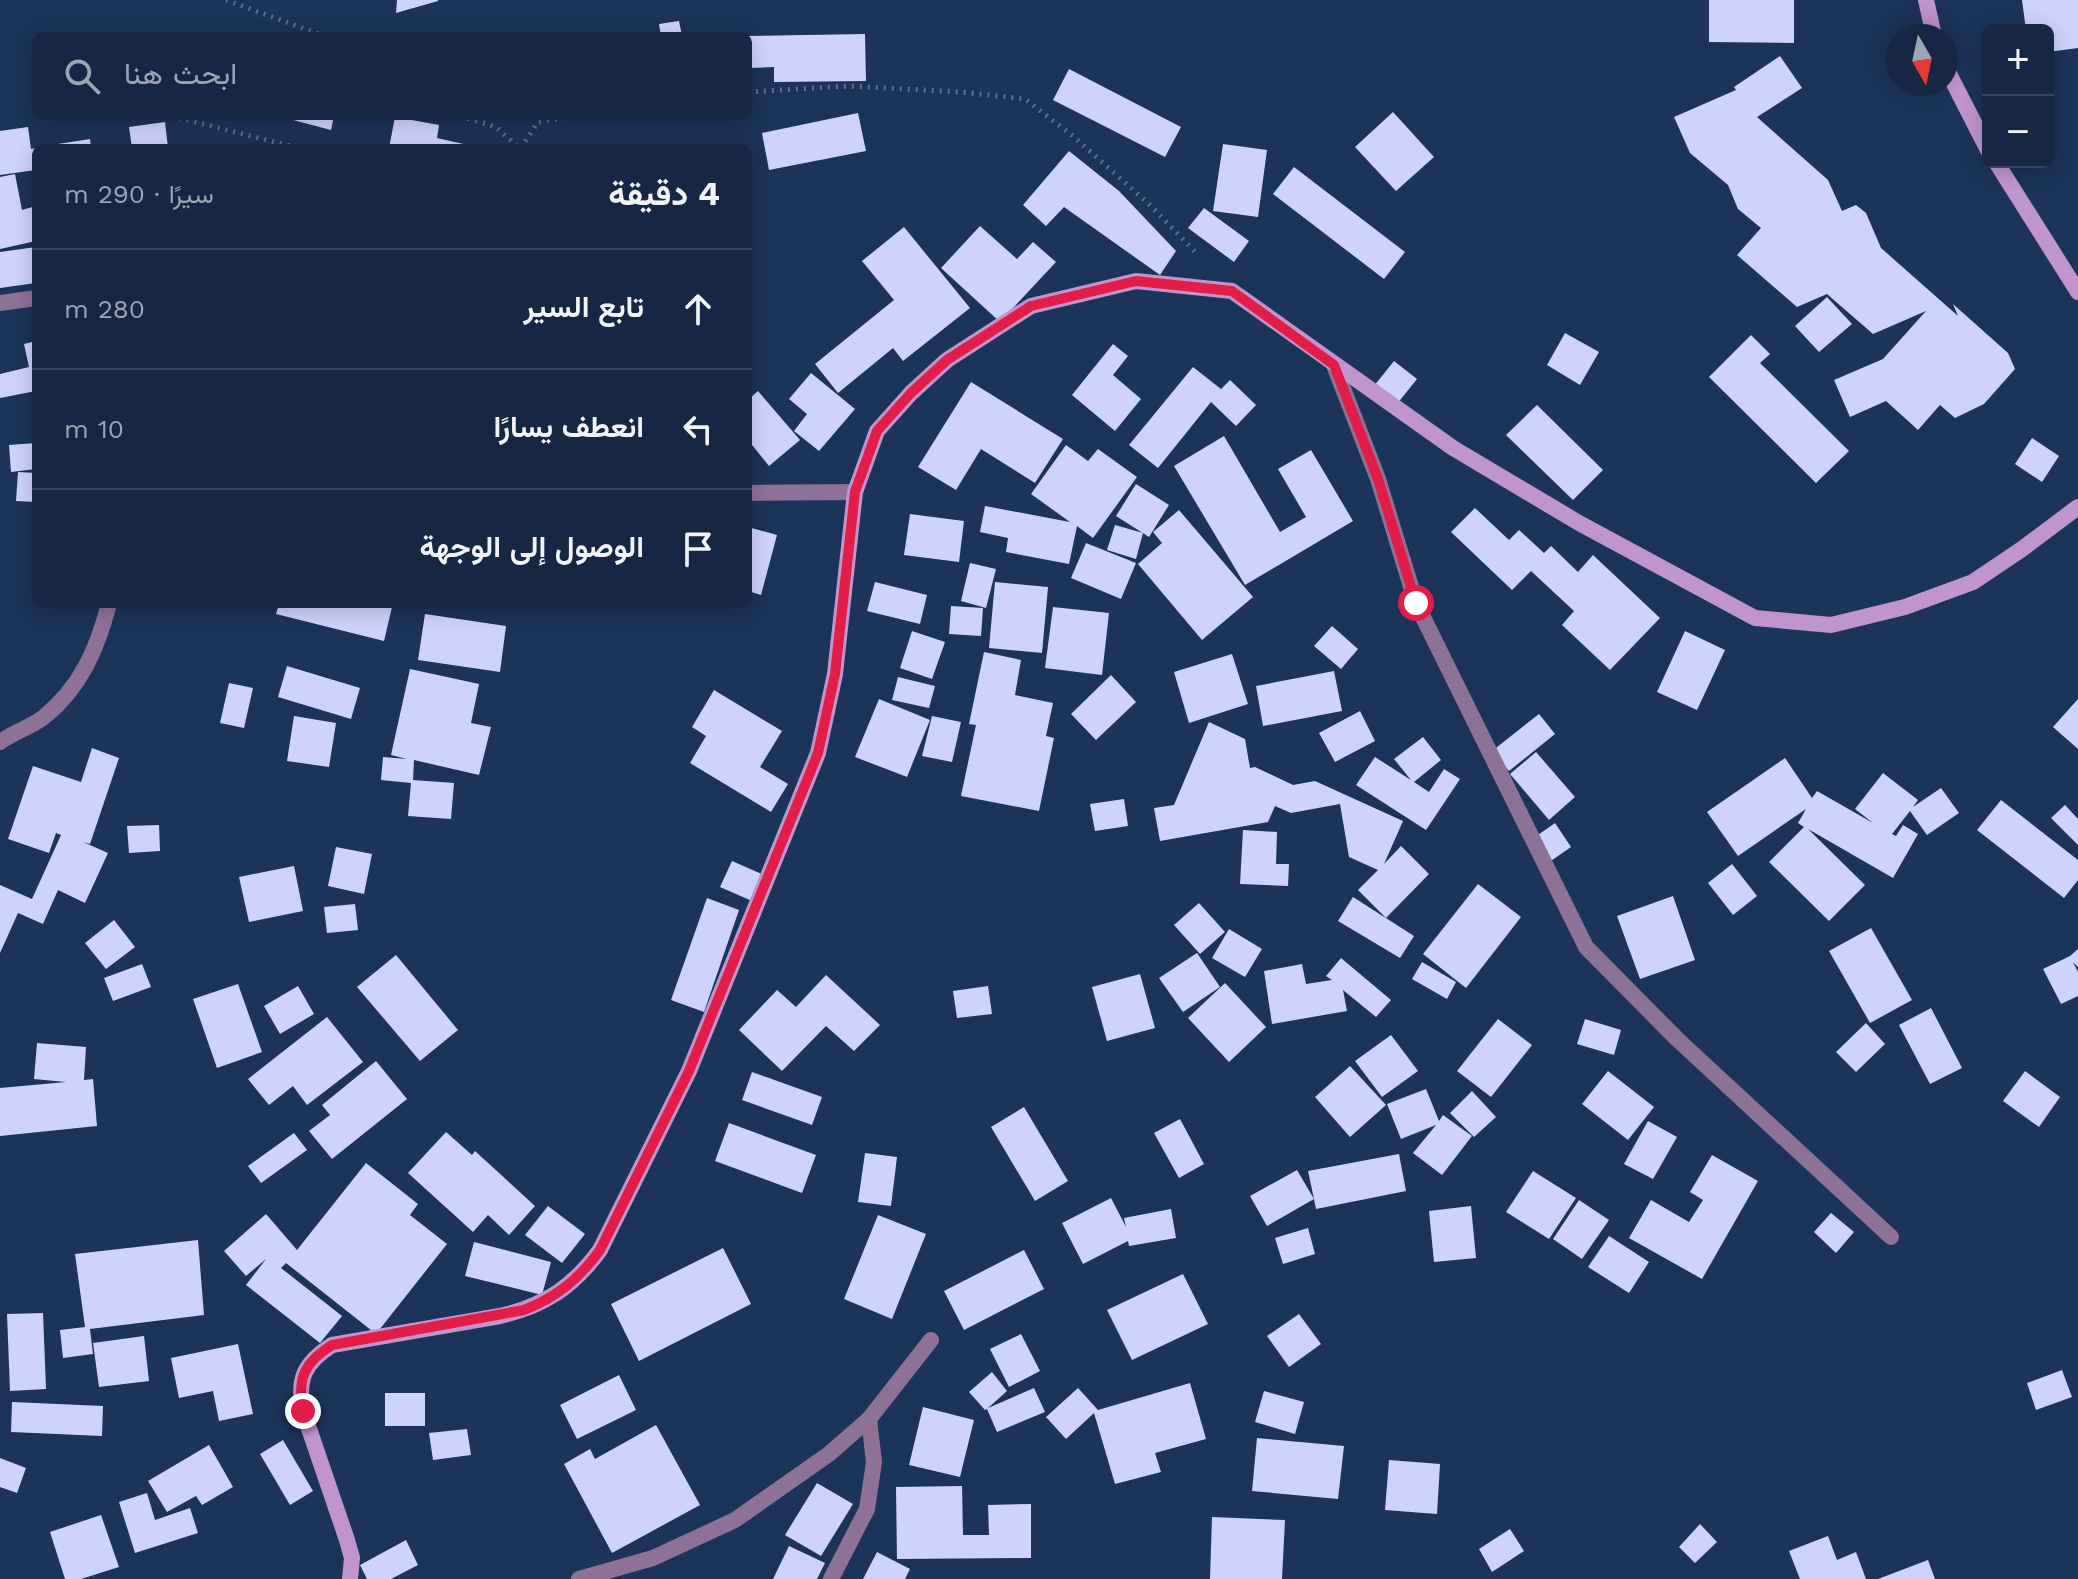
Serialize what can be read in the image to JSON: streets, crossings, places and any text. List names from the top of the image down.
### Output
{
  "north": "bottom",
  "page": {
    "map_buttons": ["+", "−"],
    "search": "ابحث هنا",
    "heading": ["4 دقيقة", "سيرًا · 290 m"],
    "list": [
      ["تابع السير", "280 m"],
      ["انعطف يسارًا", "10 m"],
      "الوصول إلى الوجهة"
    ]
  }
}
